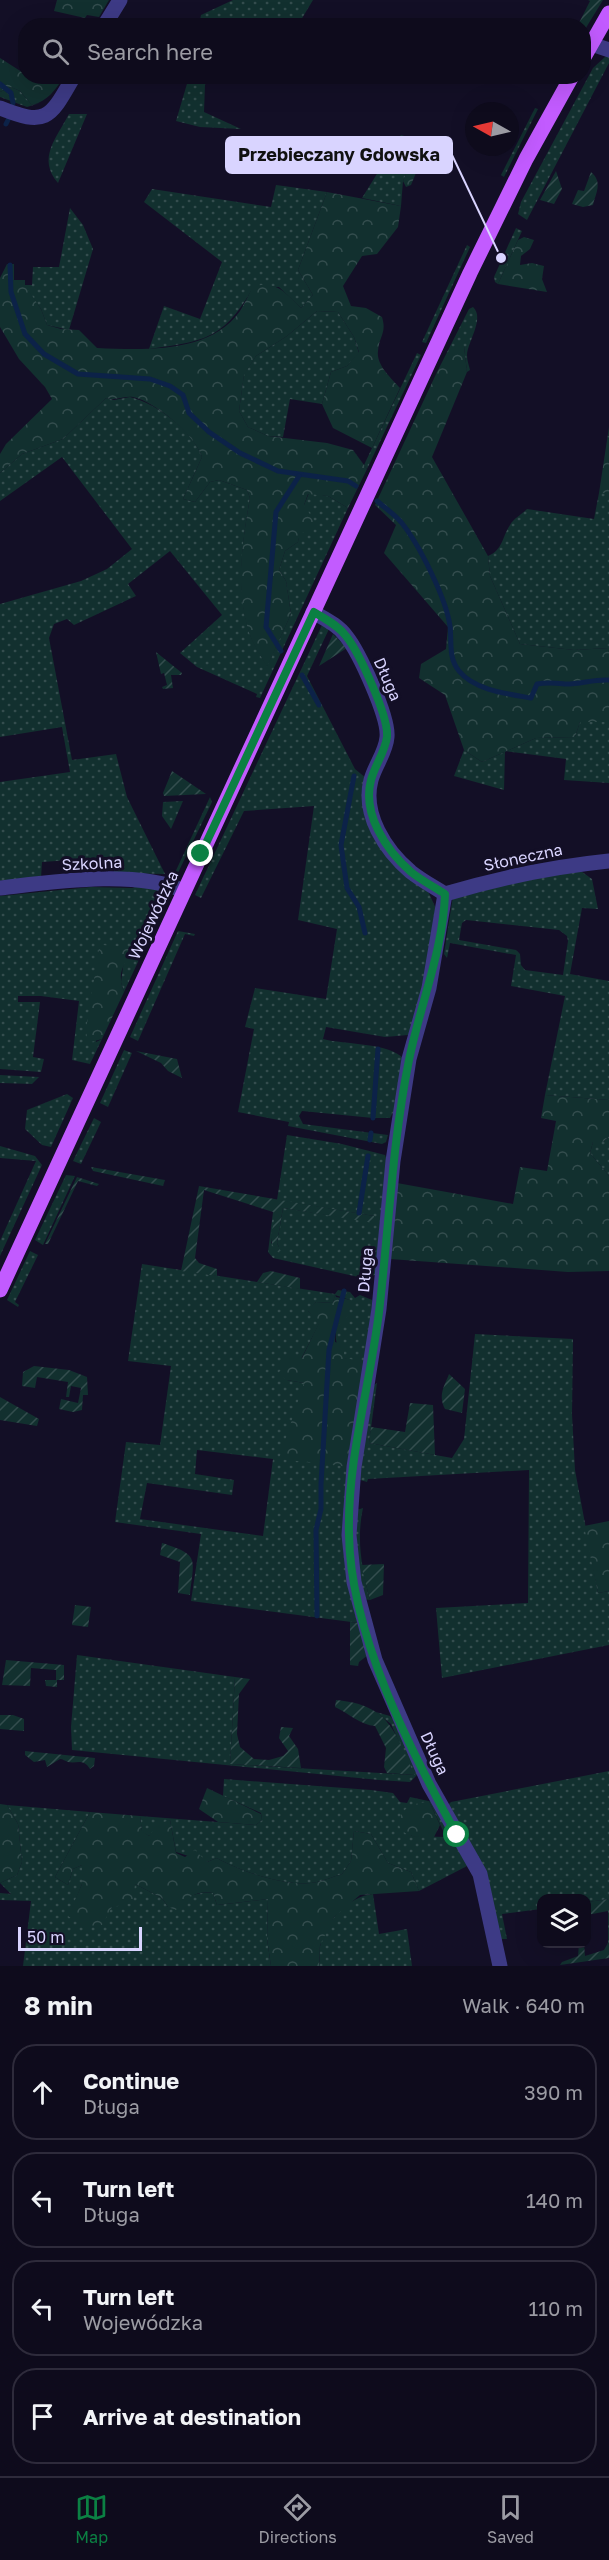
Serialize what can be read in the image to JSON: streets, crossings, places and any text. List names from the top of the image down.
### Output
{
  "streets": {
    "main road": ["Wojewódzka"],
    "street": ["Długa", "Słoneczna", "Szkolna"]
  },
  "crossings": [
    ["Długa", "Słoneczna"],
    ["Długa", "Wojewódzka"],
    ["Szkolna", "Wojewódzka"]
  ],
  "places": ["Przebieczany Gdowska"],
  "scale_bar": "50 m",
  "north": "left",
  "page": {
    "search": "Search here",
    "scale": "50 m",
    "heading": ["8 min", "Walk · 640 m"],
    "list": [
      ["Continue", "Długa", "390 m"],
      ["Turn left", "Długa", "140 m"],
      ["Turn left", "Wojewódzka", "110 m"],
      "Arrive at destination"
    ],
    "nav": ["Map", "Directions", "Saved"]
  }
}
